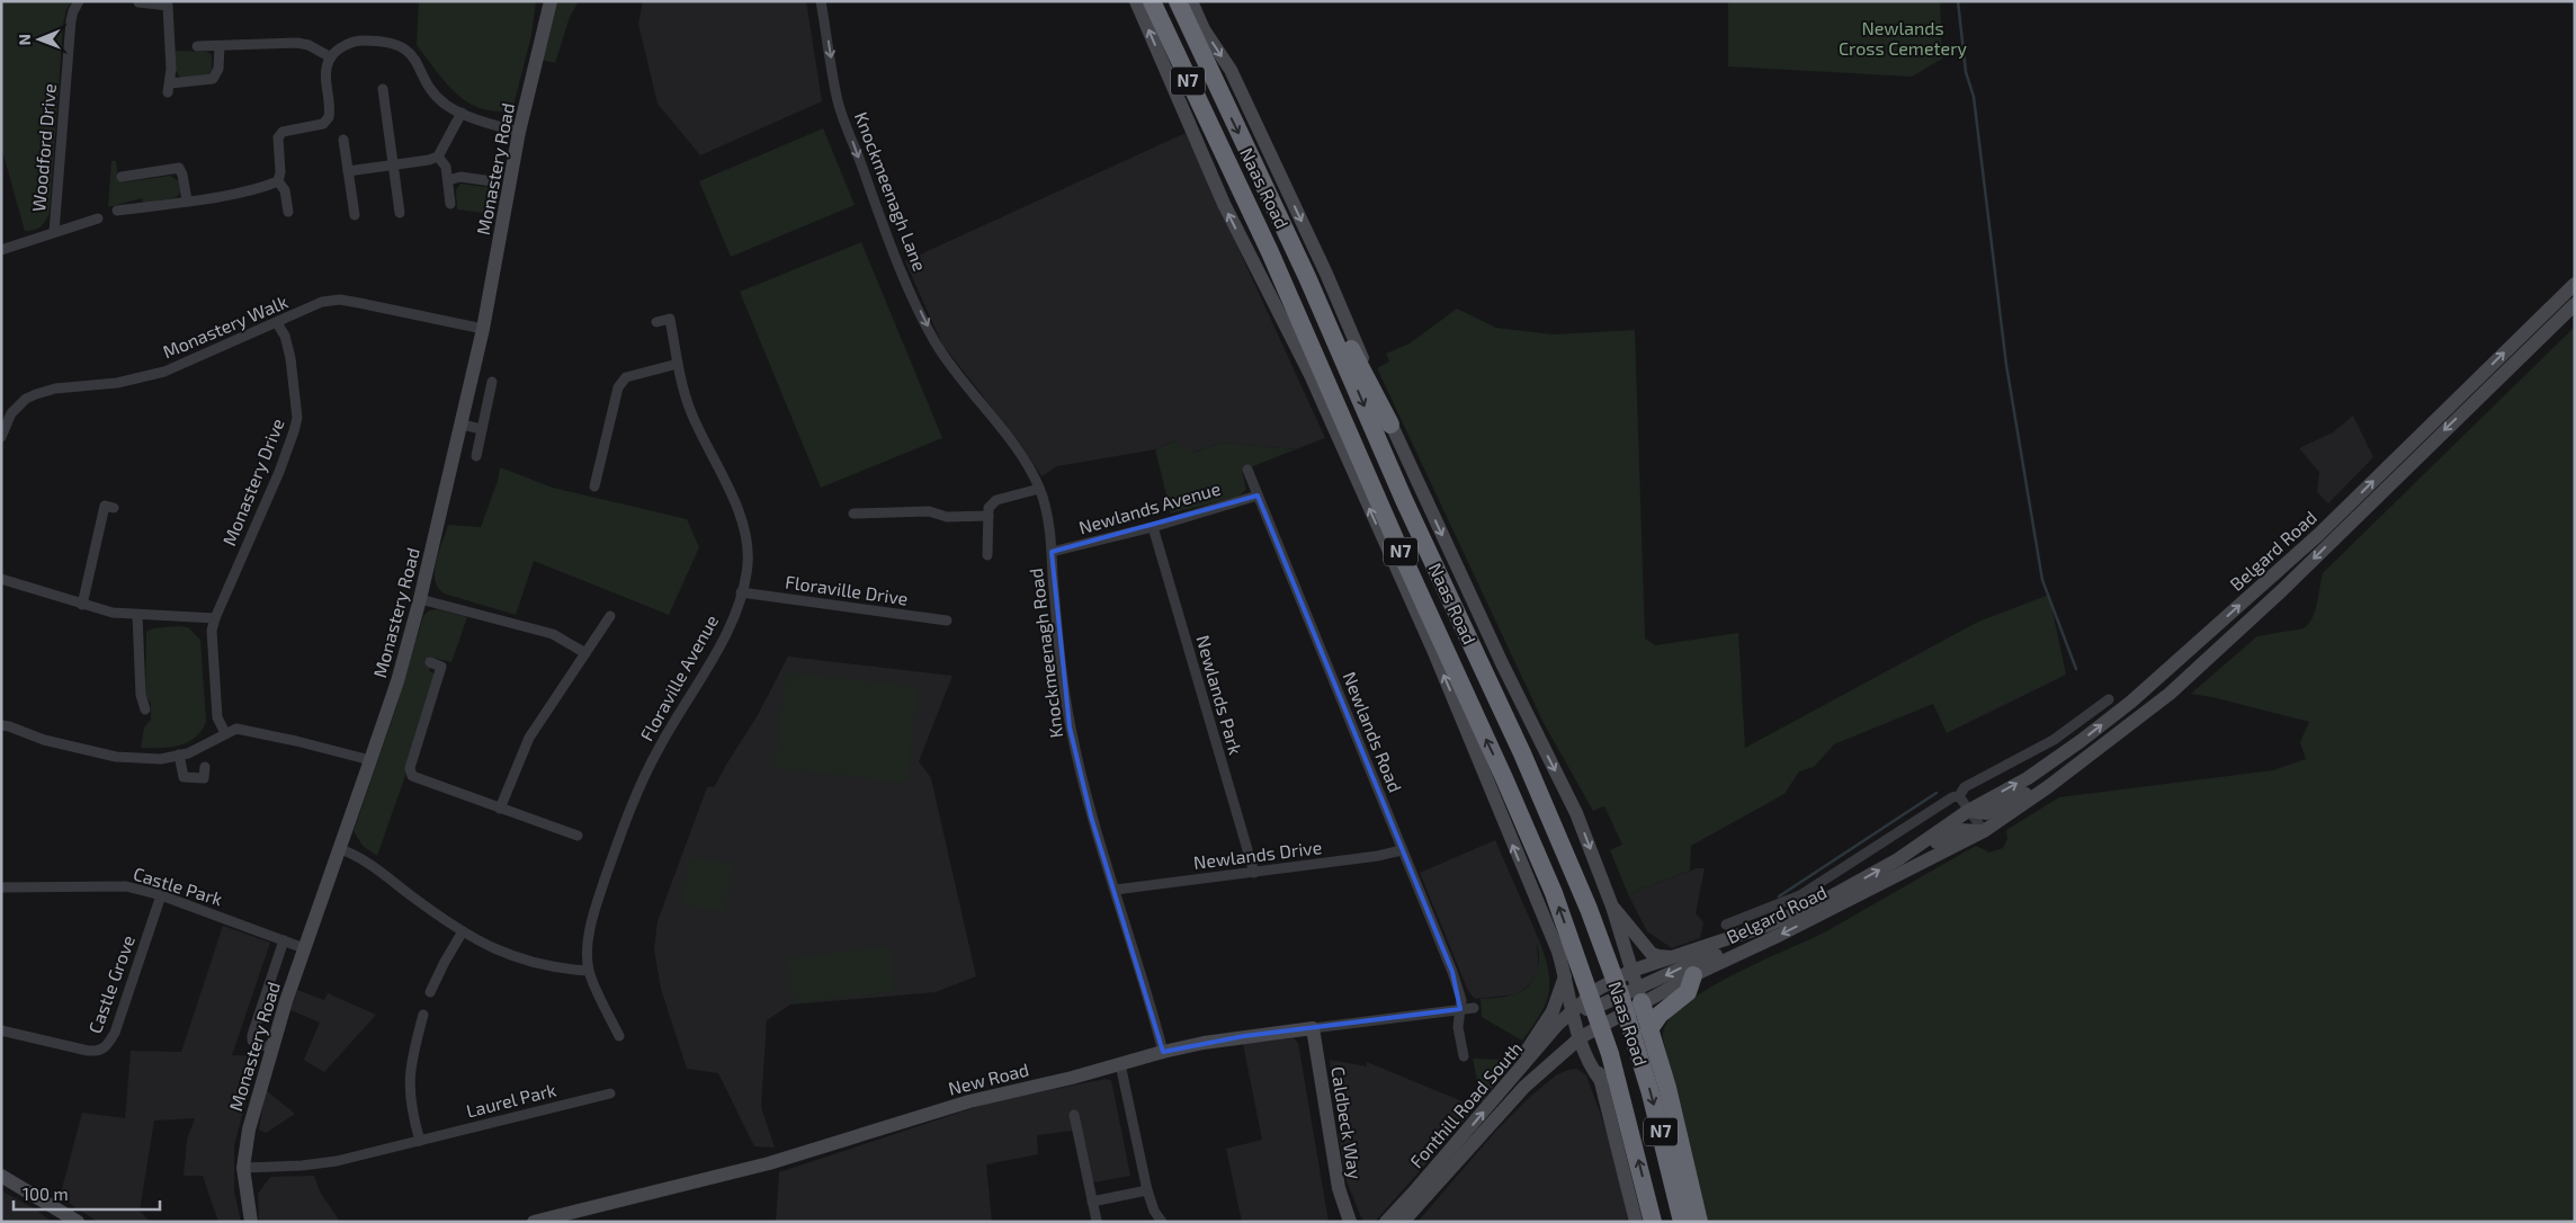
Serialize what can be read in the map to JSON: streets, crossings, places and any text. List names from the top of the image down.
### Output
{
  "streets": {
    "highway": ["N7", "Naas Road"],
    "main road": [
      "Monastery Road",
      "Belgard Road",
      "New Road",
      "Fonthill Road South",
      "Caldbeck Way"
    ],
    "street": [
      "Woodford Drive",
      "Knockmeenagh Lane",
      "Monastery Walk",
      "Monastery Drive",
      "Newlands Avenue",
      "Floraville Drive",
      "Knockmeenagh Road",
      "Floraville Avenue",
      "Newlands Park",
      "Newlands Road",
      "Newlands Drive",
      "Castle Park",
      "Castle Grove",
      "Laurel Park"
    ]
  },
  "crossings": [
    ["N7", "Naas Road"],
    ["Monastery Road", "Monastery Walk"],
    ["Monastery Road", "Castle Park"],
    ["Monastery Road", "Laurel Park"],
    ["Naas Road", "Belgard Road"],
    ["Naas Road", "Fonthill Road South"],
    ["Knockmeenagh Lane", "Knockmeenagh Road"],
    ["Monastery Walk", "Monastery Drive"],
    ["Newlands Avenue", "Knockmeenagh Road"],
    ["Newlands Avenue", "Newlands Park"],
    ["Newlands Avenue", "Newlands Road"],
    ["Belgard Road", "Fonthill Road South"],
    ["Floraville Drive", "Floraville Avenue"],
    ["Knockmeenagh Road", "Newlands Drive"],
    ["Knockmeenagh Road", "New Road"],
    ["Newlands Park", "Newlands Drive"],
    ["Newlands Road", "Newlands Drive"],
    ["Newlands Road", "New Road"],
    ["Castle Park", "Castle Grove"],
    ["New Road", "Caldbeck Way"]
  ],
  "one_way": ["Knockmeenagh Lane"],
  "parks": ["Newlands Cross Cemetery"],
  "scale_bar": "100 m",
  "north": "left"
}
